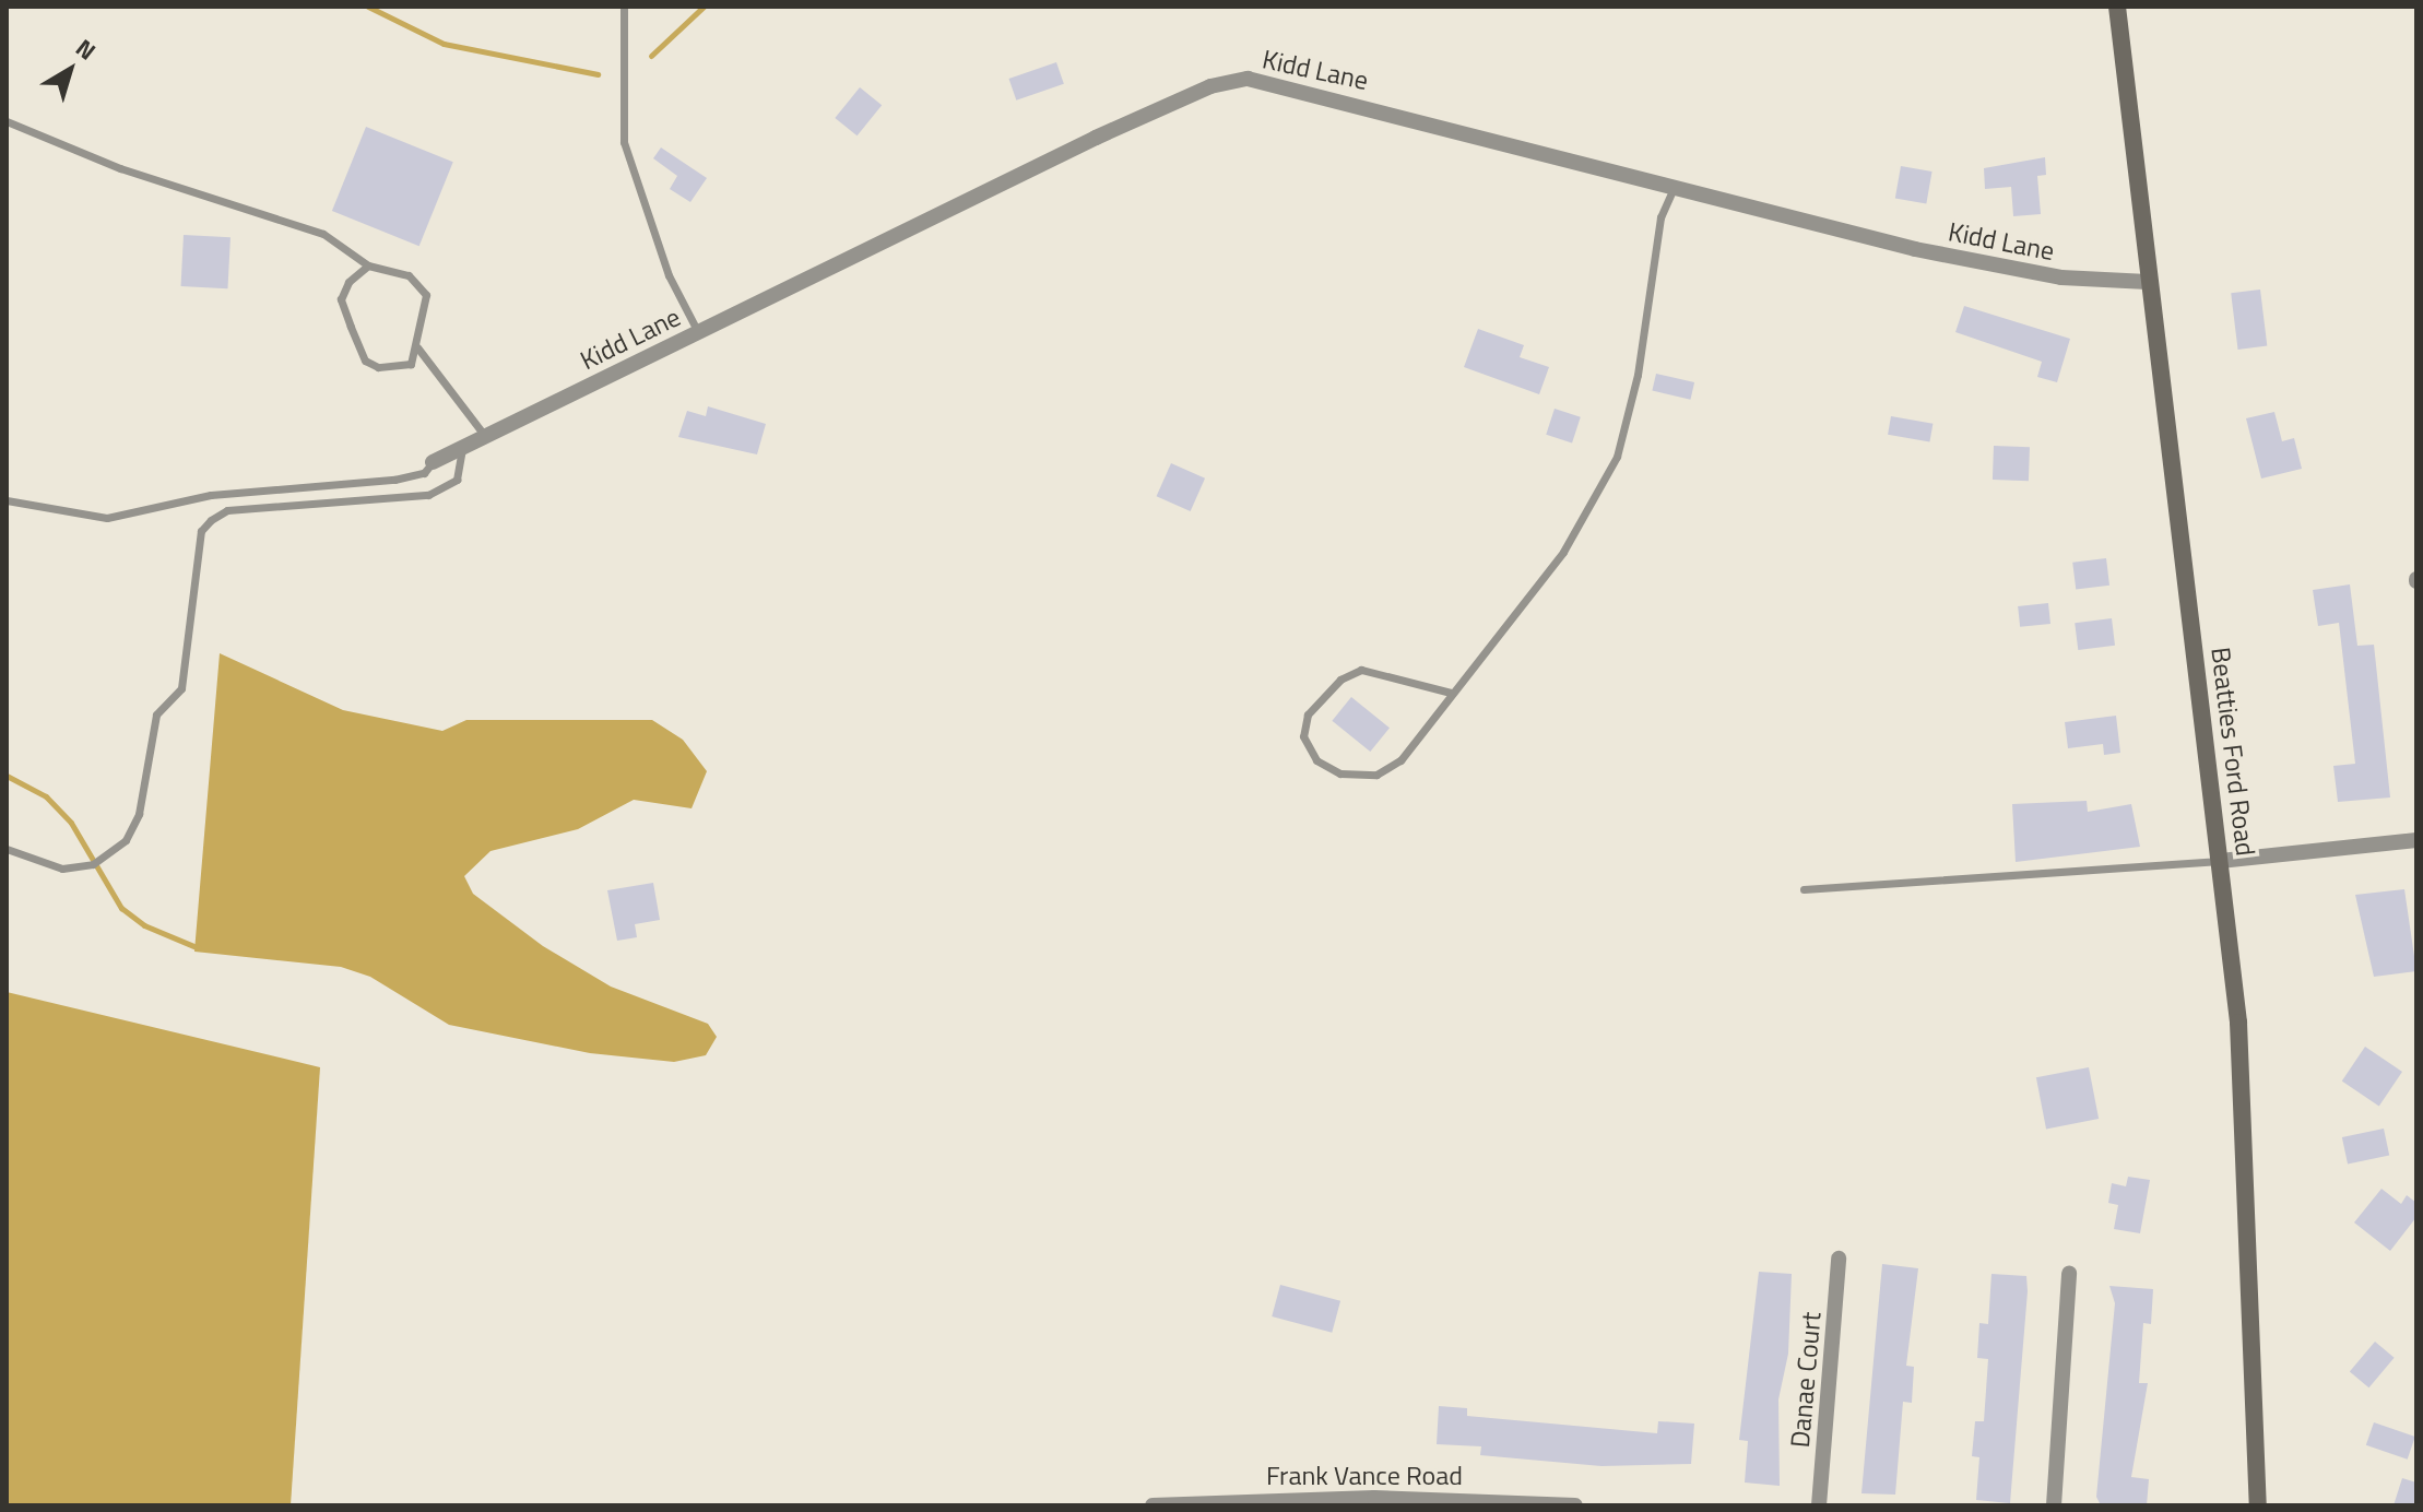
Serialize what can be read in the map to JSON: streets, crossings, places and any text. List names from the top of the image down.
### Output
{
  "streets": {
    "main road": ["Beatties Ford Road"],
    "street": ["Kidd Lane", "Danae Court", "Frank Vance Road"]
  },
  "crossings": [
    ["Kidd Lane", "Beatties Ford Road"]
  ],
  "north": "top right"
}
